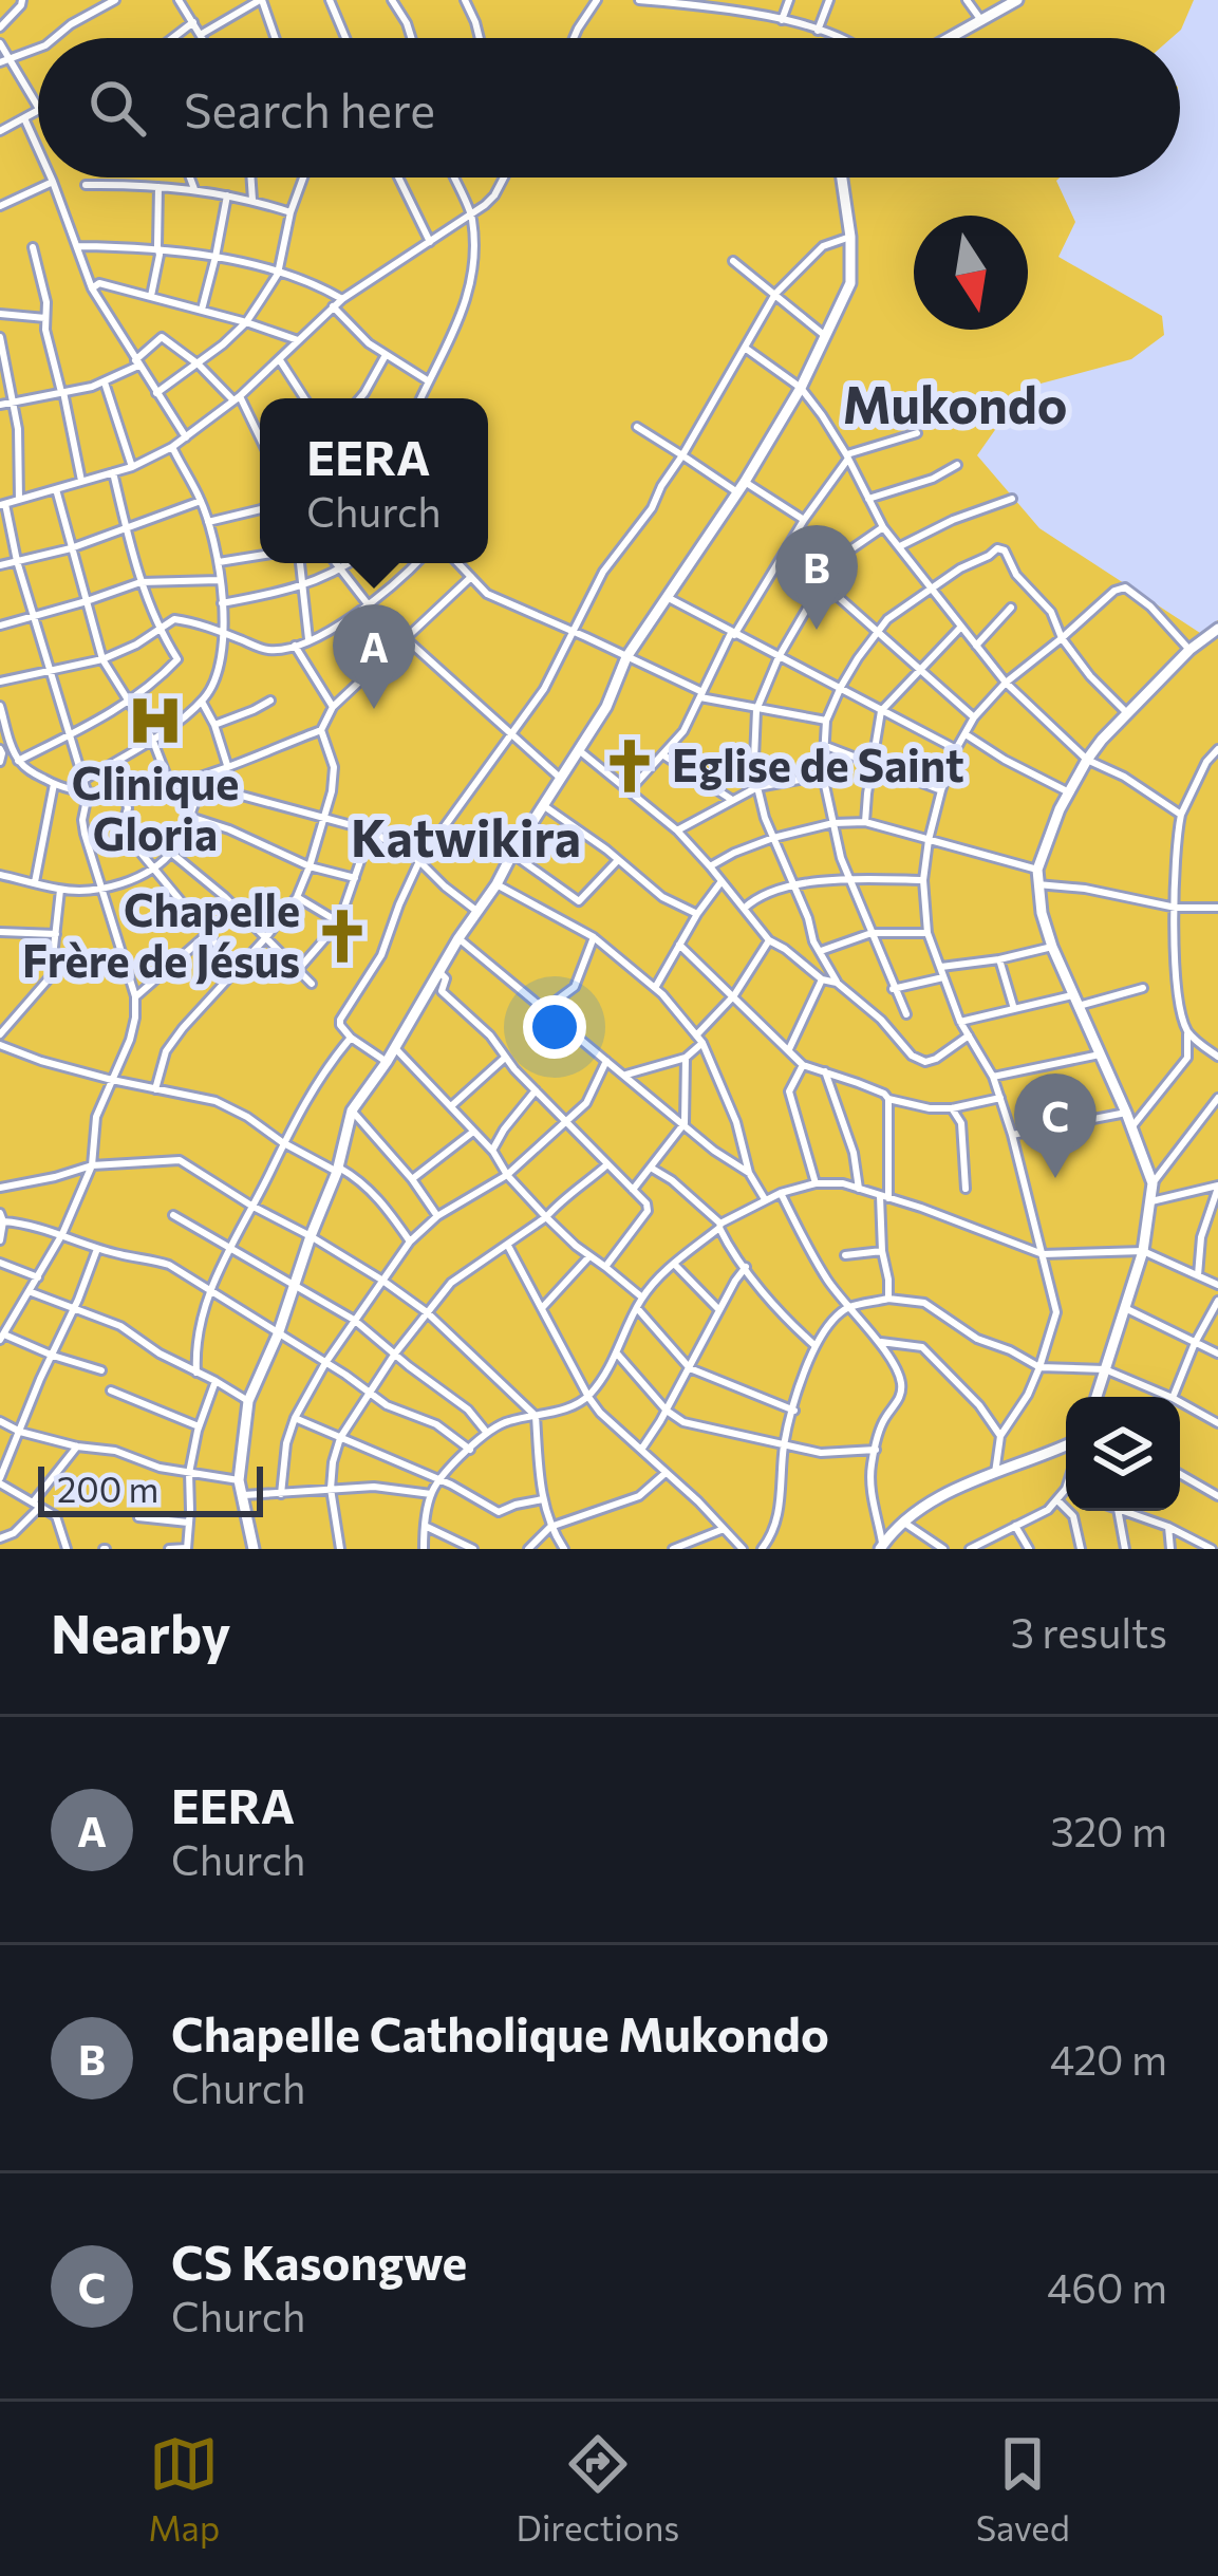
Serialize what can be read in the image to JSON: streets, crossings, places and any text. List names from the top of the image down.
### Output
{
  "districts": ["Mukondo", "Katwikira"],
  "places": {
    "hospital": ["Clinique Gloria"],
    "church": ["Eglise de Saint", "Chapelle Frère de Jésus"]
  },
  "scale_bar": "200 m",
  "north": "bottom",
  "page": {
    "search": "Search here",
    "popup": ["EERA", "Church"],
    "pins": ["B", "A", "C"],
    "scale": "200 m",
    "heading": ["Nearby", "3 results"],
    "list": [
      {
        "mark": "A",
        "name": "EERA",
        "note": "Church",
        "value": "320 m"
      },
      {
        "mark": "B",
        "name": "Chapelle Catholique Mukondo",
        "note": "Church",
        "value": "420 m"
      },
      {
        "mark": "C",
        "name": "CS Kasongwe",
        "note": "Church",
        "value": "460 m"
      }
    ],
    "nav": ["Map", "Directions", "Saved"]
  }
}
